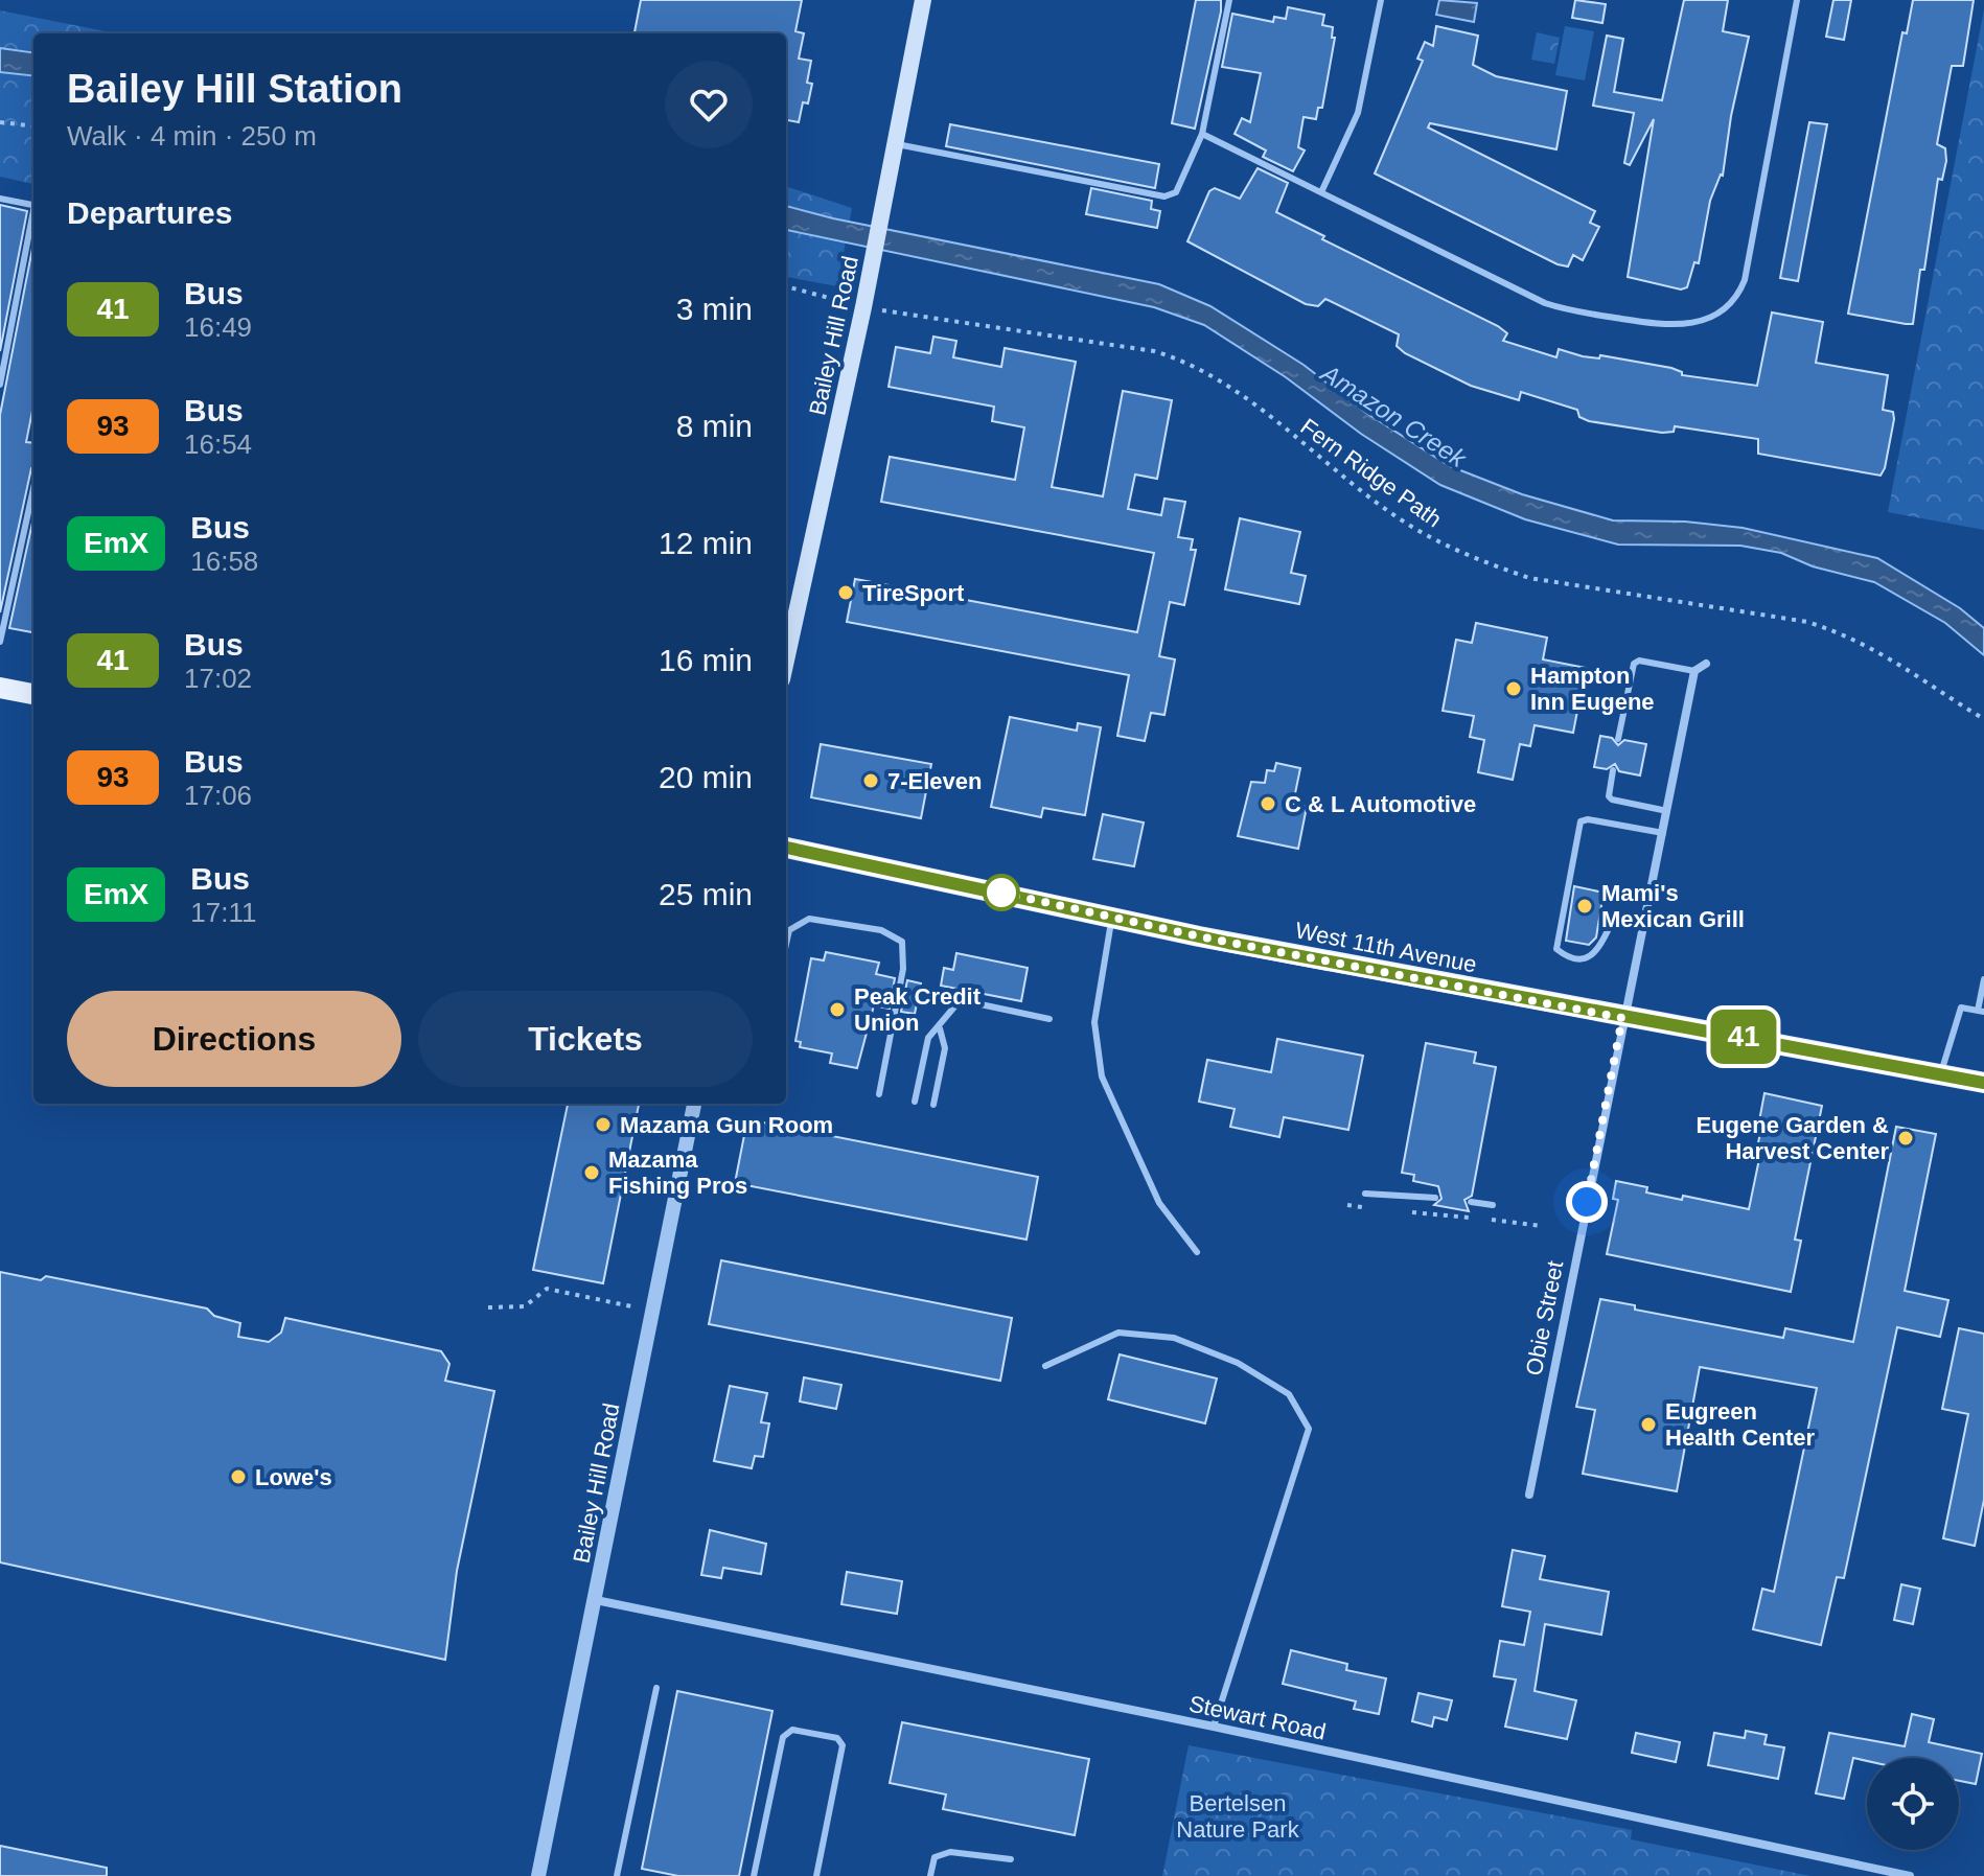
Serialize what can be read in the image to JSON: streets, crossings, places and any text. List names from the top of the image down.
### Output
{
  "streets": {
    "main road": ["Bailey Hill Road", "West 11th Avenue"],
    "street": ["Obie Street", "Stewart Road"],
    "path": ["Fern Ridge Path"]
  },
  "crossings": [
    ["Bailey Hill Road", "Fern Ridge Path"],
    ["Bailey Hill Road", "Stewart Road"],
    ["West 11th Avenue", "Obie Street"]
  ],
  "water": ["Amazon Creek"],
  "parks": ["Bertelsen Nature Park"],
  "places": [
    "TireSport",
    "Hampton Inn Eugene",
    "7-Eleven",
    "C & L Automotive",
    "Mami's Mexican Grill",
    "Peak Credit Union",
    "Mazama Gun Room",
    "Eugene Garden & Harvest Center",
    "Mazama Fishing Pros",
    "Eugreen Health Center",
    "Lowe's"
  ],
  "lines": ["bus line 41"],
  "page": {
    "on_map": "41",
    "heading": [
      ["Bailey Hill Station", "Walk · 4 min · 250 m"],
      "Departures"
    ],
    "list": [
      {
        "mark": "41",
        "name": "Bus",
        "note": "16:49",
        "value": "3 min"
      },
      {
        "mark": "93",
        "name": "Bus",
        "note": "16:54",
        "value": "8 min"
      },
      {
        "mark": "EmX",
        "name": "Bus",
        "note": "16:58",
        "value": "12 min"
      },
      {
        "mark": "41",
        "name": "Bus",
        "note": "17:02",
        "value": "16 min"
      },
      {
        "mark": "93",
        "name": "Bus",
        "note": "17:06",
        "value": "20 min"
      },
      {
        "mark": "EmX",
        "name": "Bus",
        "note": "17:11",
        "value": "25 min"
      }
    ],
    "buttons": ["Directions", "Tickets"]
  }
}
